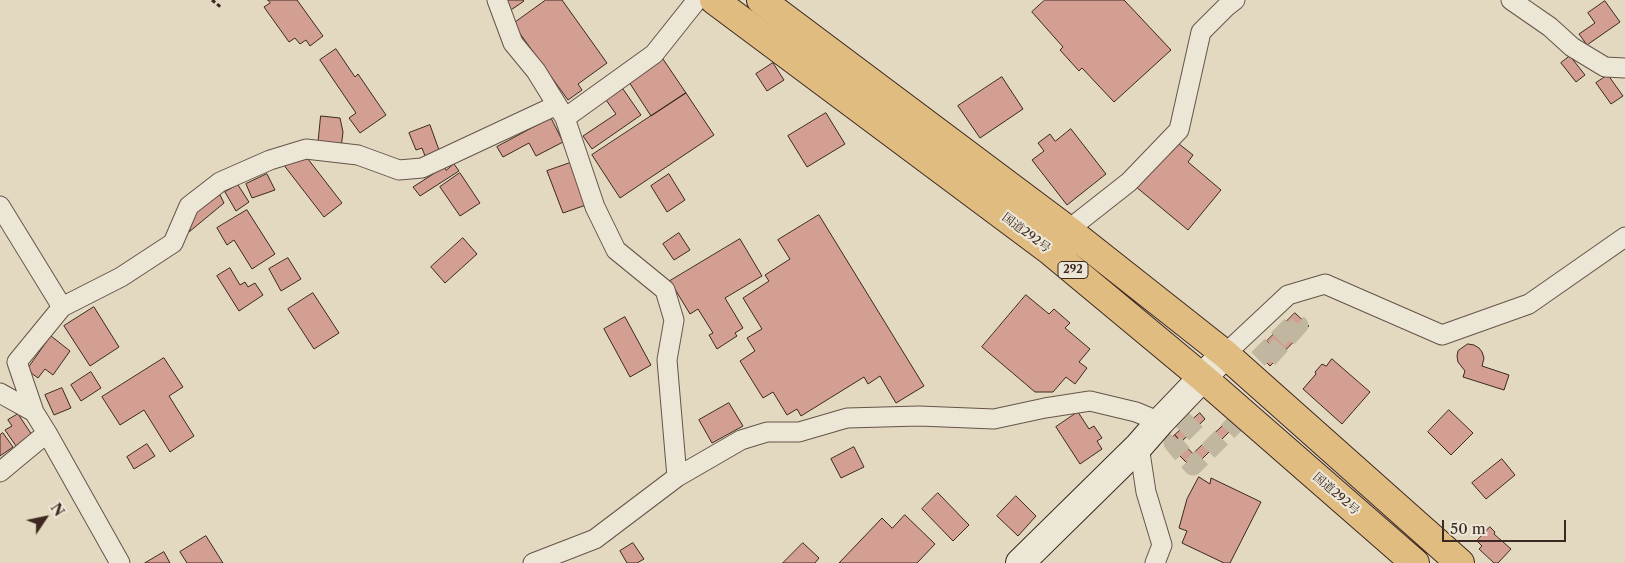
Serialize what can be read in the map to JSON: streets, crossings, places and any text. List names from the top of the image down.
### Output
{
  "streets": {
    "highway": ["国道292号", "292"]
  },
  "scale_bar": "50 m",
  "north": "top right"
}
